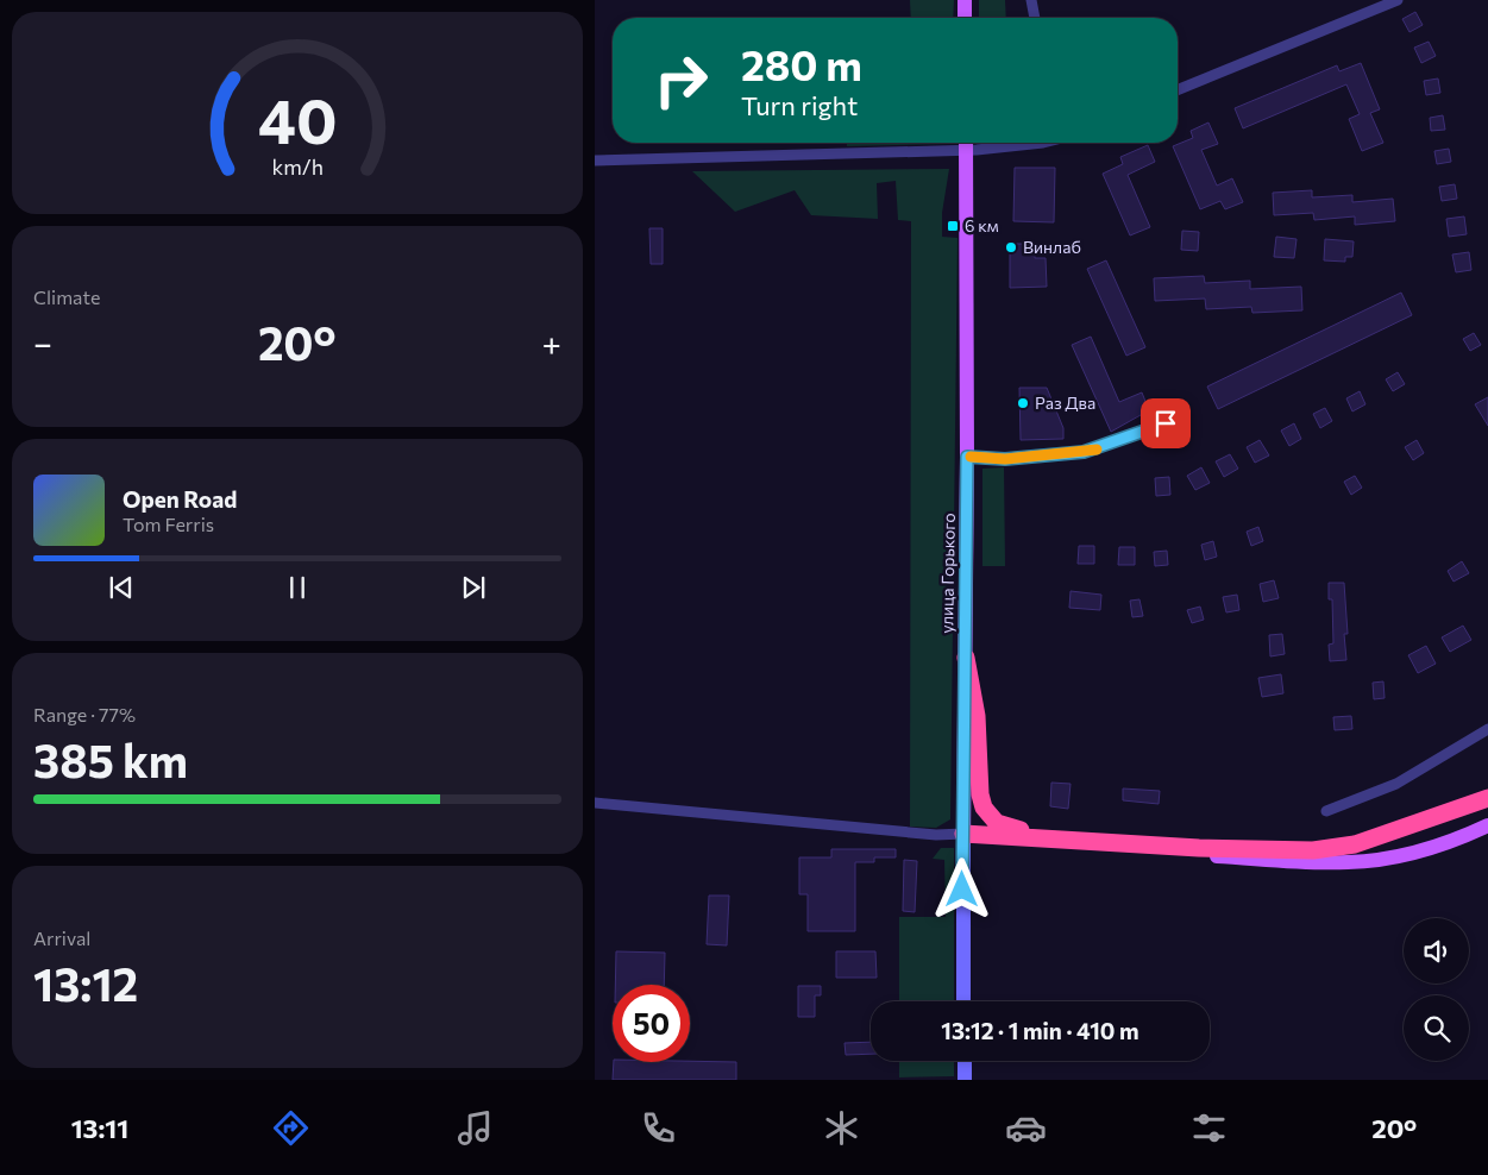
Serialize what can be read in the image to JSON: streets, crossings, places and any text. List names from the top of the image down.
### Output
{
  "streets": {
    "main road": ["улица Горького"]
  },
  "places": {
    "transit": ["6 км"],
    "other": ["Винлаб", "Раз Два"]
  },
  "page": {
    "turn": ["280 m", "Turn right"],
    "tile": [
      "Climate",
      ["Range · 77%", "385 km"],
      ["Arrival", "13:12"]
    ],
    "heat": ["−", "20°", "+"],
    "song": ["Open Road", "Tom Ferris"],
    "limit": "50",
    "trip": "13:12 · 1 min · 410 m",
    "tabs": ["13:11", "20°"],
    "gauge": ["40", "km/h"]
  }
}
